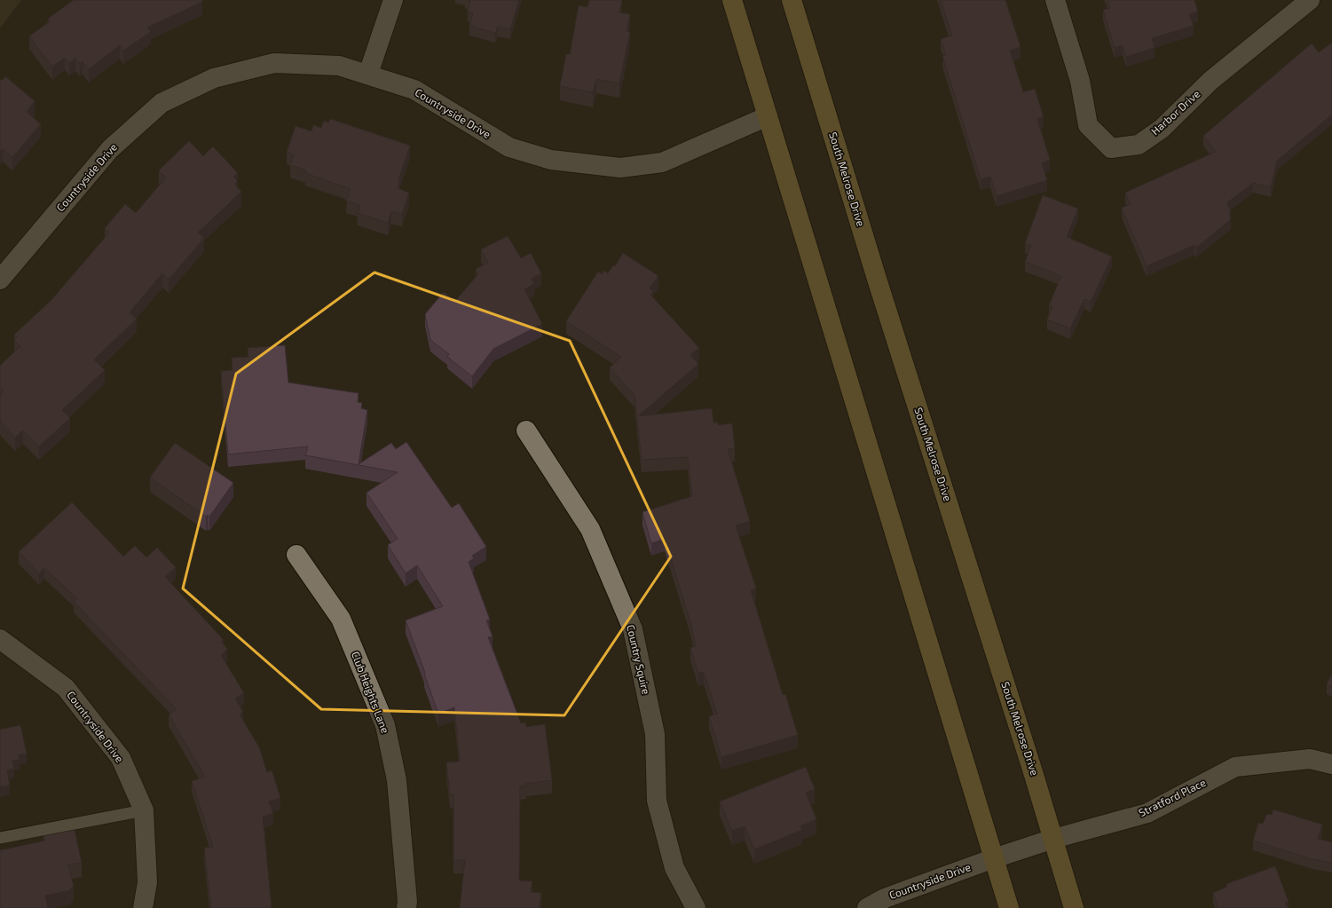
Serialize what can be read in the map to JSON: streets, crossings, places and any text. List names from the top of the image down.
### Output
{
  "streets": {
    "main road": ["South Melrose Drive"],
    "street": [
      "Harbor Drive",
      "Countryside Drive",
      "Country Squire",
      "Club Heights Lane",
      "Stratford Place"
    ]
  },
  "crossings": [
    ["Countryside Drive", "Stratford Place"],
    ["South Melrose Drive", "Stratford Place"]
  ]
}
